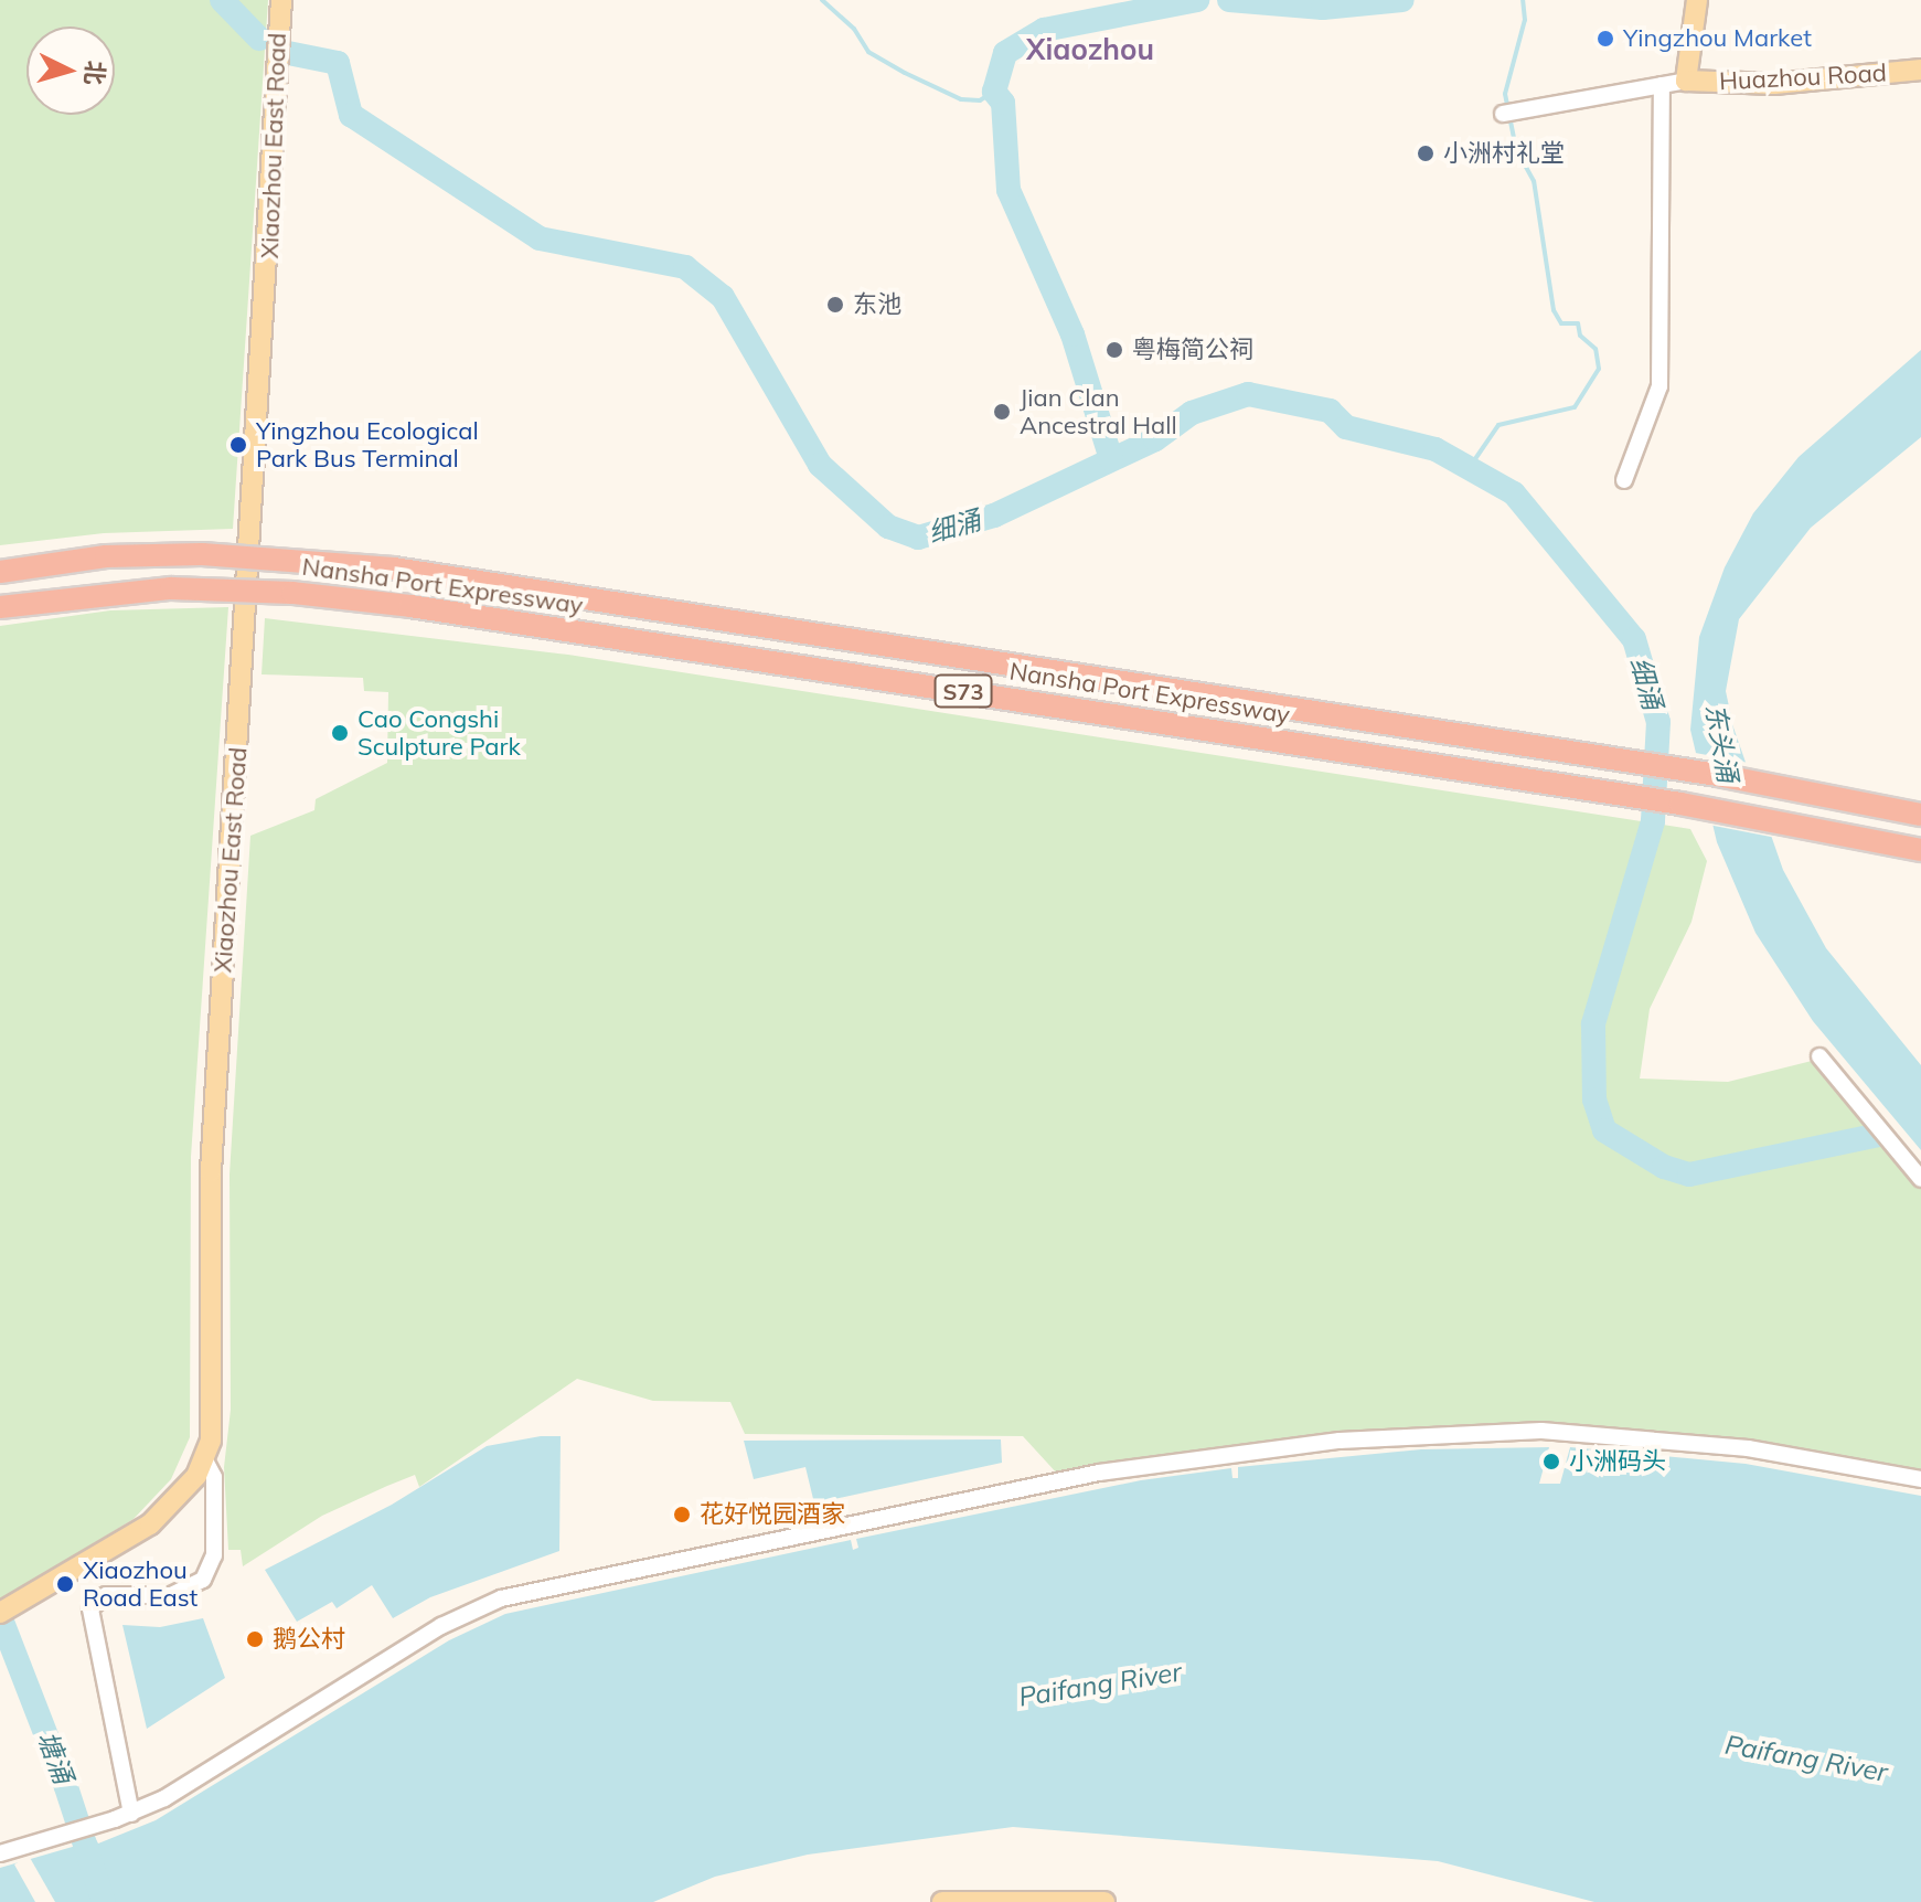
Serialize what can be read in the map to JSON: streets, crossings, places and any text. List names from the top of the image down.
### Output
{
  "streets": {
    "highway": ["Nansha Port Expressway", "S73"],
    "main road": ["Huazhou Road", "Xiaozhou East Road"]
  },
  "districts": ["Xiaozhou"],
  "water": [
    "细涌",
    "东头涌",
    "Paifang River",
    "塘涌"
  ],
  "places": [
    "Yingzhou Market",
    "小洲村礼堂",
    "东池",
    "粤梅简公祠",
    "Jian Clan Ancestral Hall",
    "Yingzhou Ecological Park Bus Terminal",
    "Cao Congshi Sculpture Park",
    "小洲码头",
    "花好悦园酒家",
    "Xiaozhou Road East",
    "鹅公村"
  ],
  "north": "right"
}
